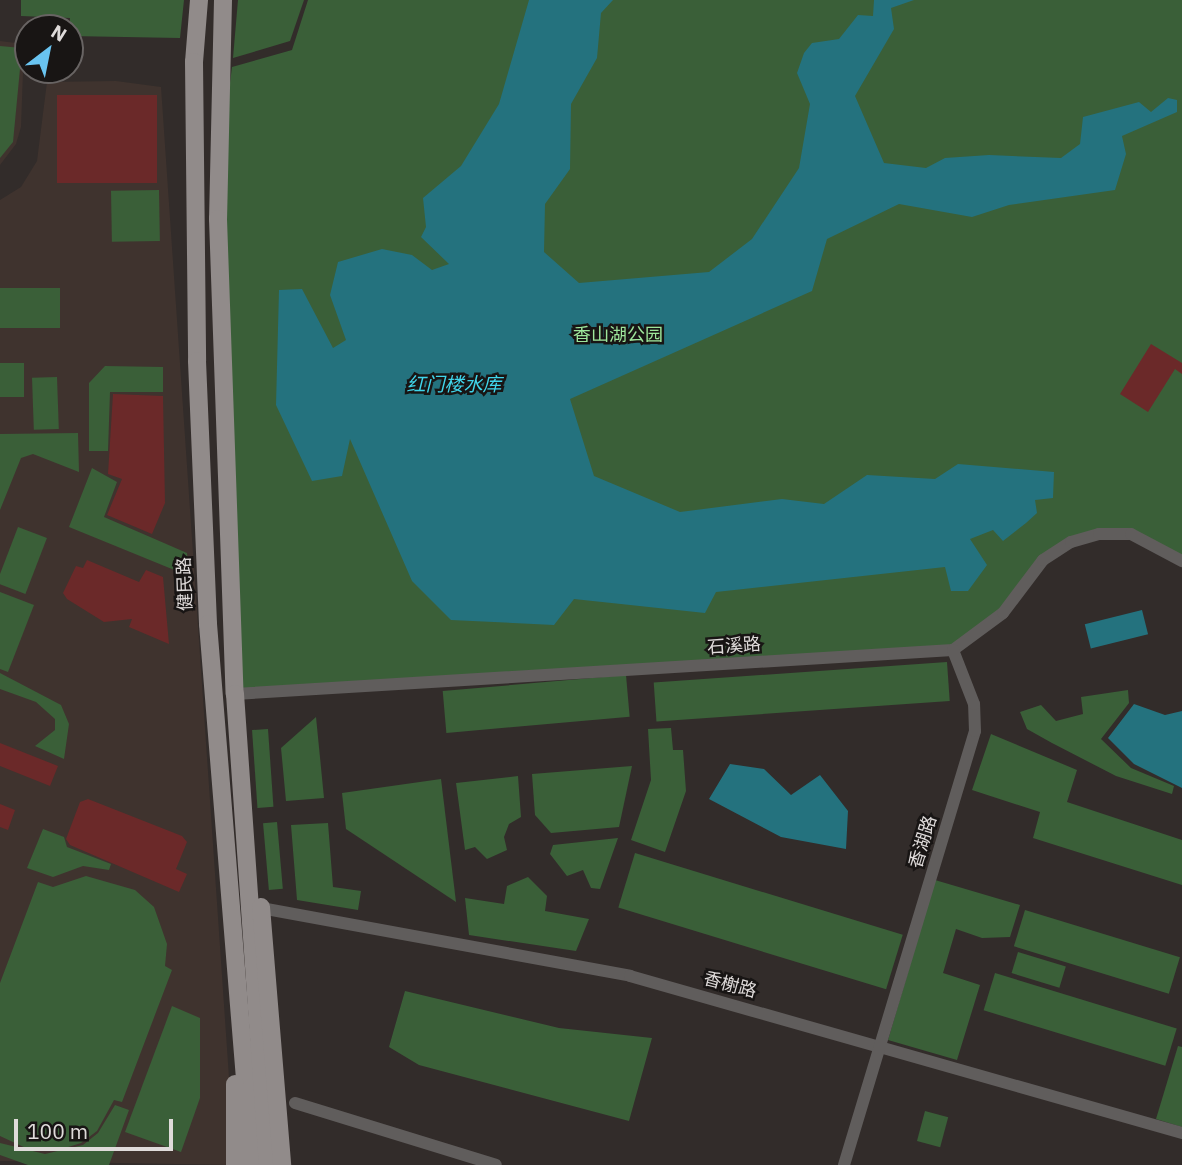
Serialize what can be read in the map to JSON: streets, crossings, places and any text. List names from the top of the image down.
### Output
{
  "streets": {
    "main road": ["健民路"],
    "street": ["石溪路", "香湖路", "香榭路"]
  },
  "crossings": [
    ["健民路", "石溪路"],
    ["石溪路", "香湖路"],
    ["香湖路", "香榭路"]
  ],
  "water": ["红门楼水库"],
  "parks": ["香山湖公园"],
  "scale_bar": "100 m",
  "north": "top right"
}
